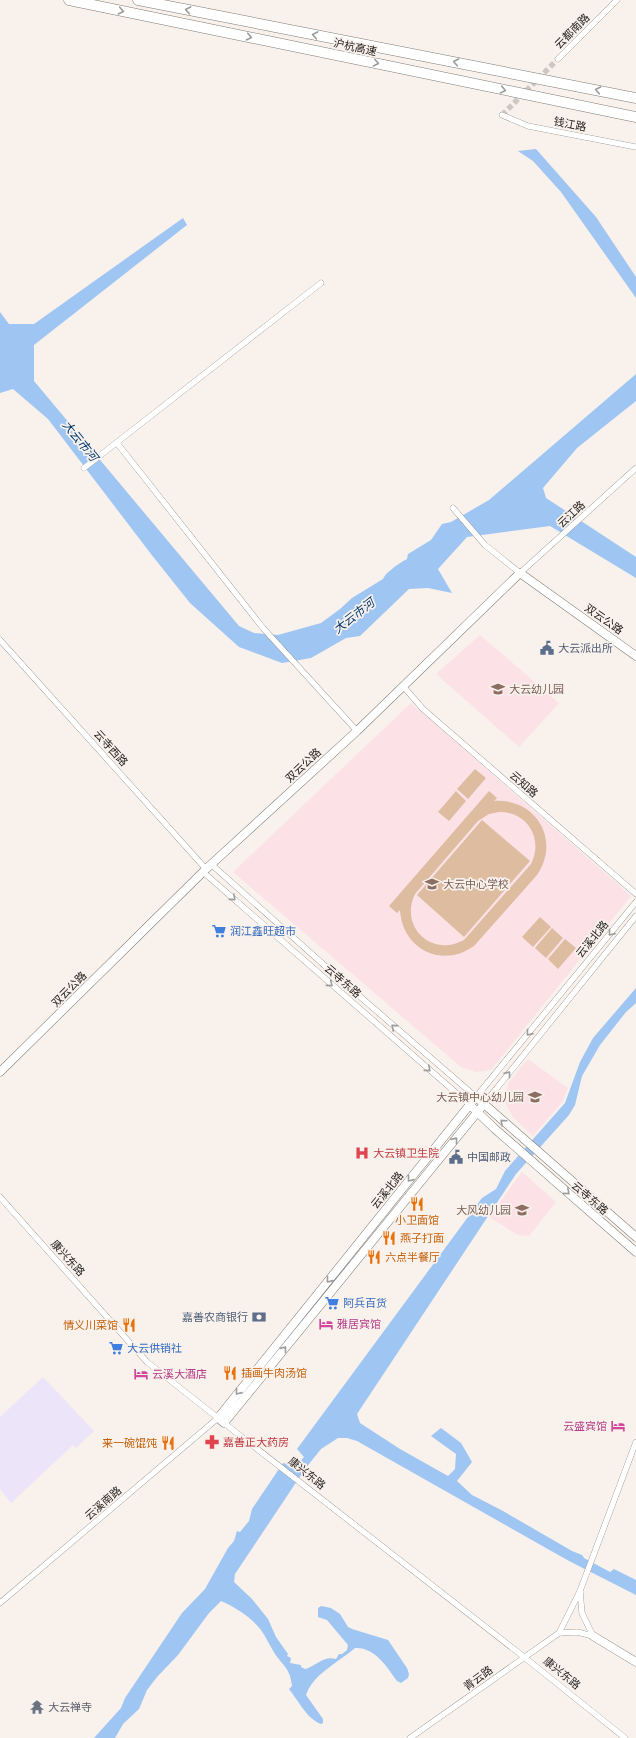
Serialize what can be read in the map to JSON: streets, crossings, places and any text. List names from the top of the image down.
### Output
{
  "streets": {
    "highway": ["沪杭高速"],
    "street": [
      "云都南路",
      "钱江路",
      "云江路",
      "双云公路",
      "云寺西路",
      "云知路",
      "云溪北路",
      "云寺东路",
      "康兴东路",
      "云溪南路",
      "青云路"
    ]
  },
  "crossings": [
    ["云江路", "双云公路"],
    ["双云公路", "云寺西路"],
    ["双云公路", "云知路"],
    ["双云公路", "云寺东路"],
    ["云寺西路", "云寺东路"],
    ["云溪北路", "云寺东路"],
    ["云溪北路", "康兴东路"],
    ["云溪北路", "云溪南路"],
    ["康兴东路", "云溪南路"],
    ["康兴东路", "青云路"]
  ],
  "water": ["大云市河"],
  "places": {
    "public building": ["大云派出所", "中国邮政"],
    "school or university": [
      "大云幼儿园",
      "大云中心学校",
      "大云镇中心幼儿园",
      "大风幼儿园"
    ],
    "supermarket": ["润江鑫旺超市", "阿兵百货", "大云供销社"],
    "hospital": ["大云镇卫生院"],
    "restaurant": [
      "小卫面馆",
      "燕子打面",
      "六点半餐厅",
      "情义川菜馆",
      "插画牛肉汤馆",
      "来一碗馄饨"
    ],
    "bank": ["嘉善农商银行"],
    "hotel": ["雅居宾馆", "云溪大酒店", "云盛宾馆"],
    "pharmacy": ["嘉善正大药房"],
    "temple": ["大云禅寺"]
  }
}
